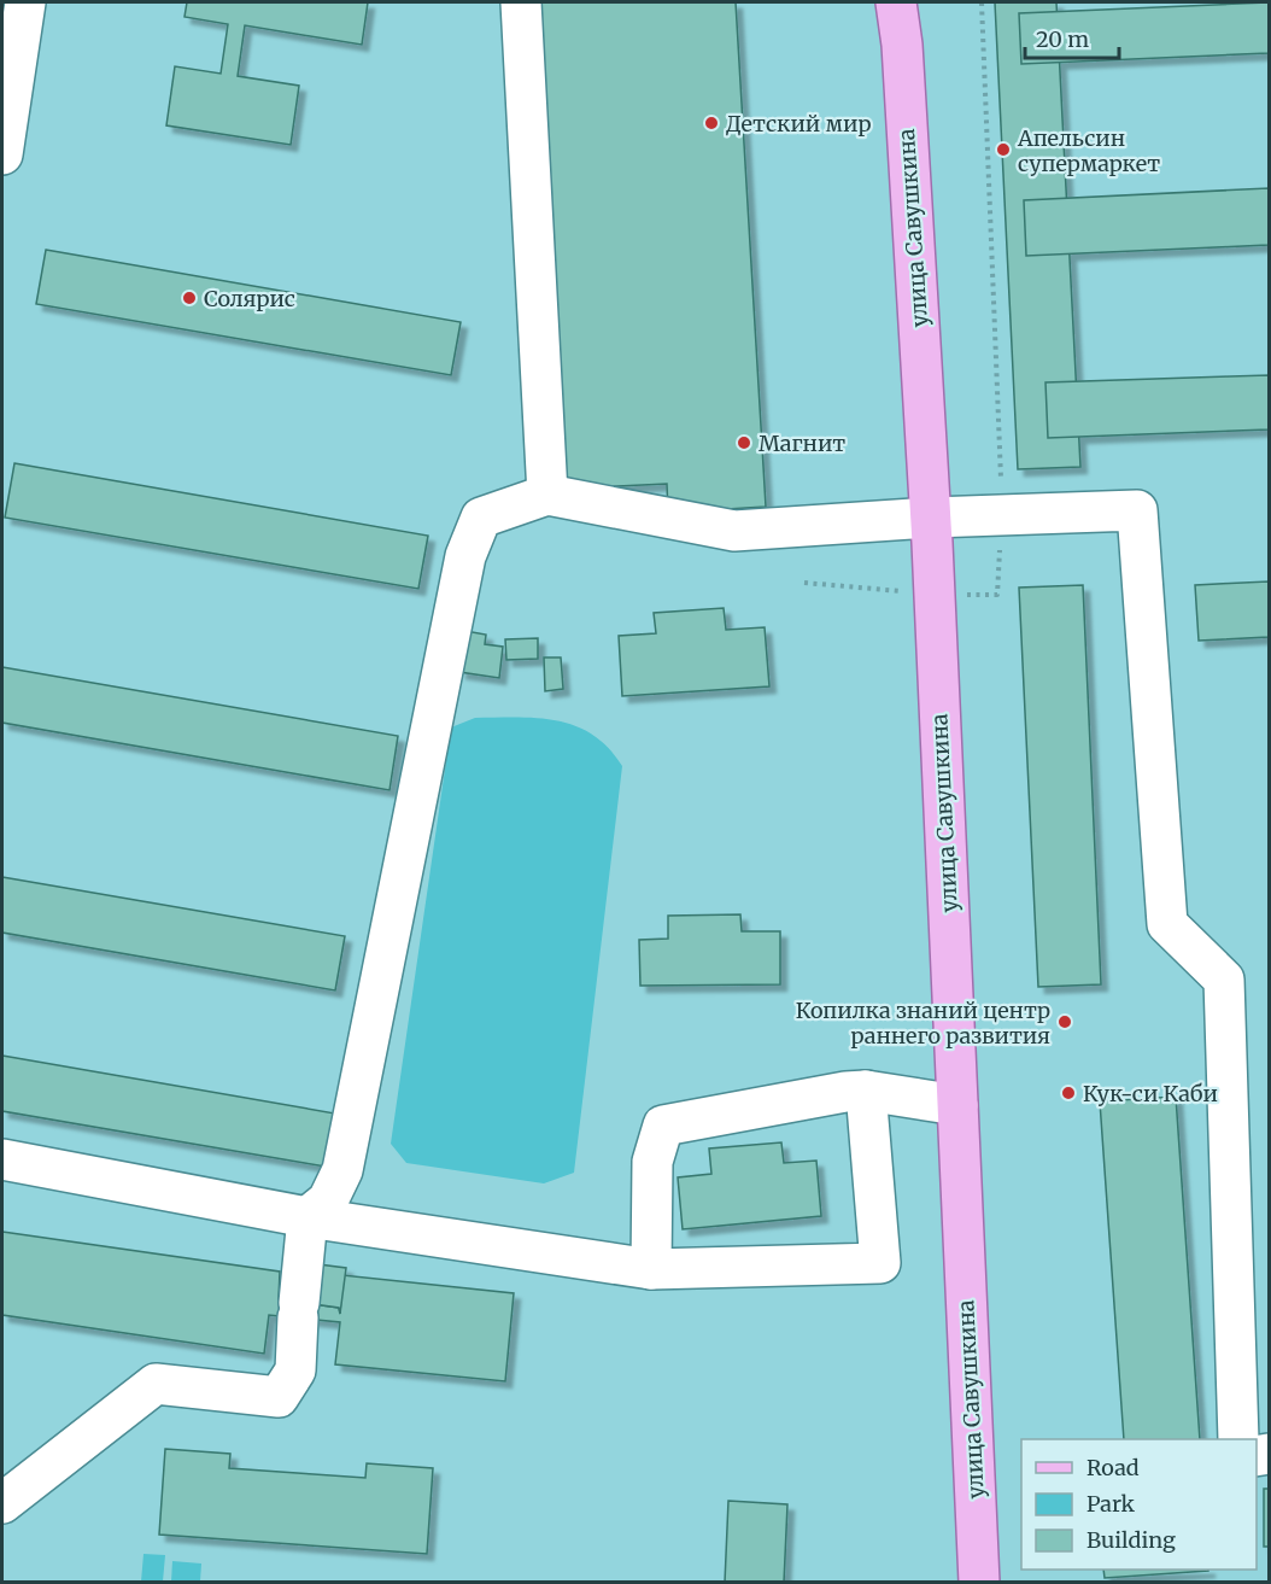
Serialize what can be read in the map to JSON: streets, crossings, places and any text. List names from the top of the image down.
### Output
{
  "streets": {
    "main road": ["улица Савушкина"]
  },
  "places": [
    "Детский мир",
    "Апельсин супермаркет",
    "Солярис",
    "Магнит",
    "Копилка знаний центр раннего развития",
    "Кук-си Каби"
  ],
  "legend": ["Road", "Park", "Building"],
  "scale_bar": "20 m"
}
